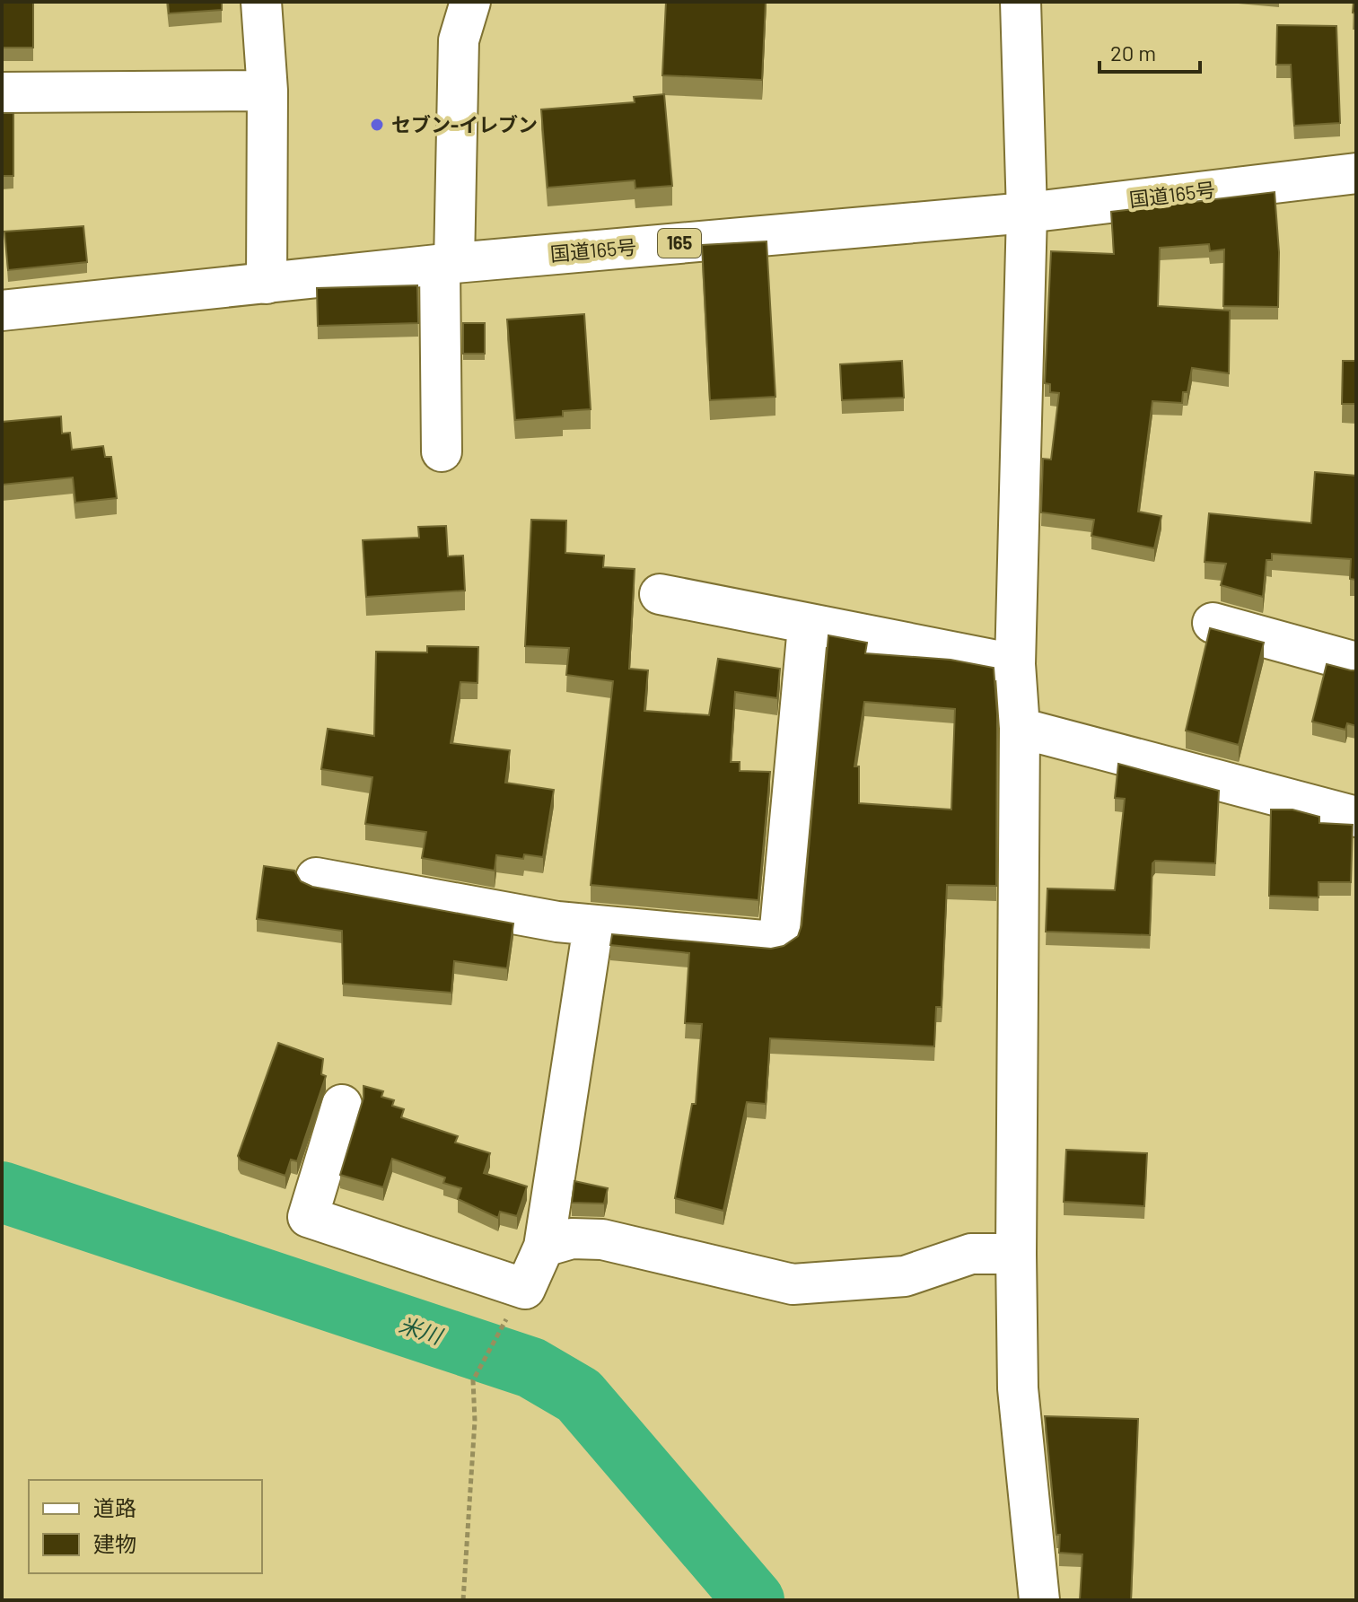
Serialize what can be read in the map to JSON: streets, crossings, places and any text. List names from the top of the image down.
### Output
{
  "streets": {
    "main road": ["国道165号", "165"]
  },
  "water": ["米川"],
  "places": ["セブン-イレブン"],
  "legend": ["道路", "建物"],
  "scale_bar": "20 m"
}
